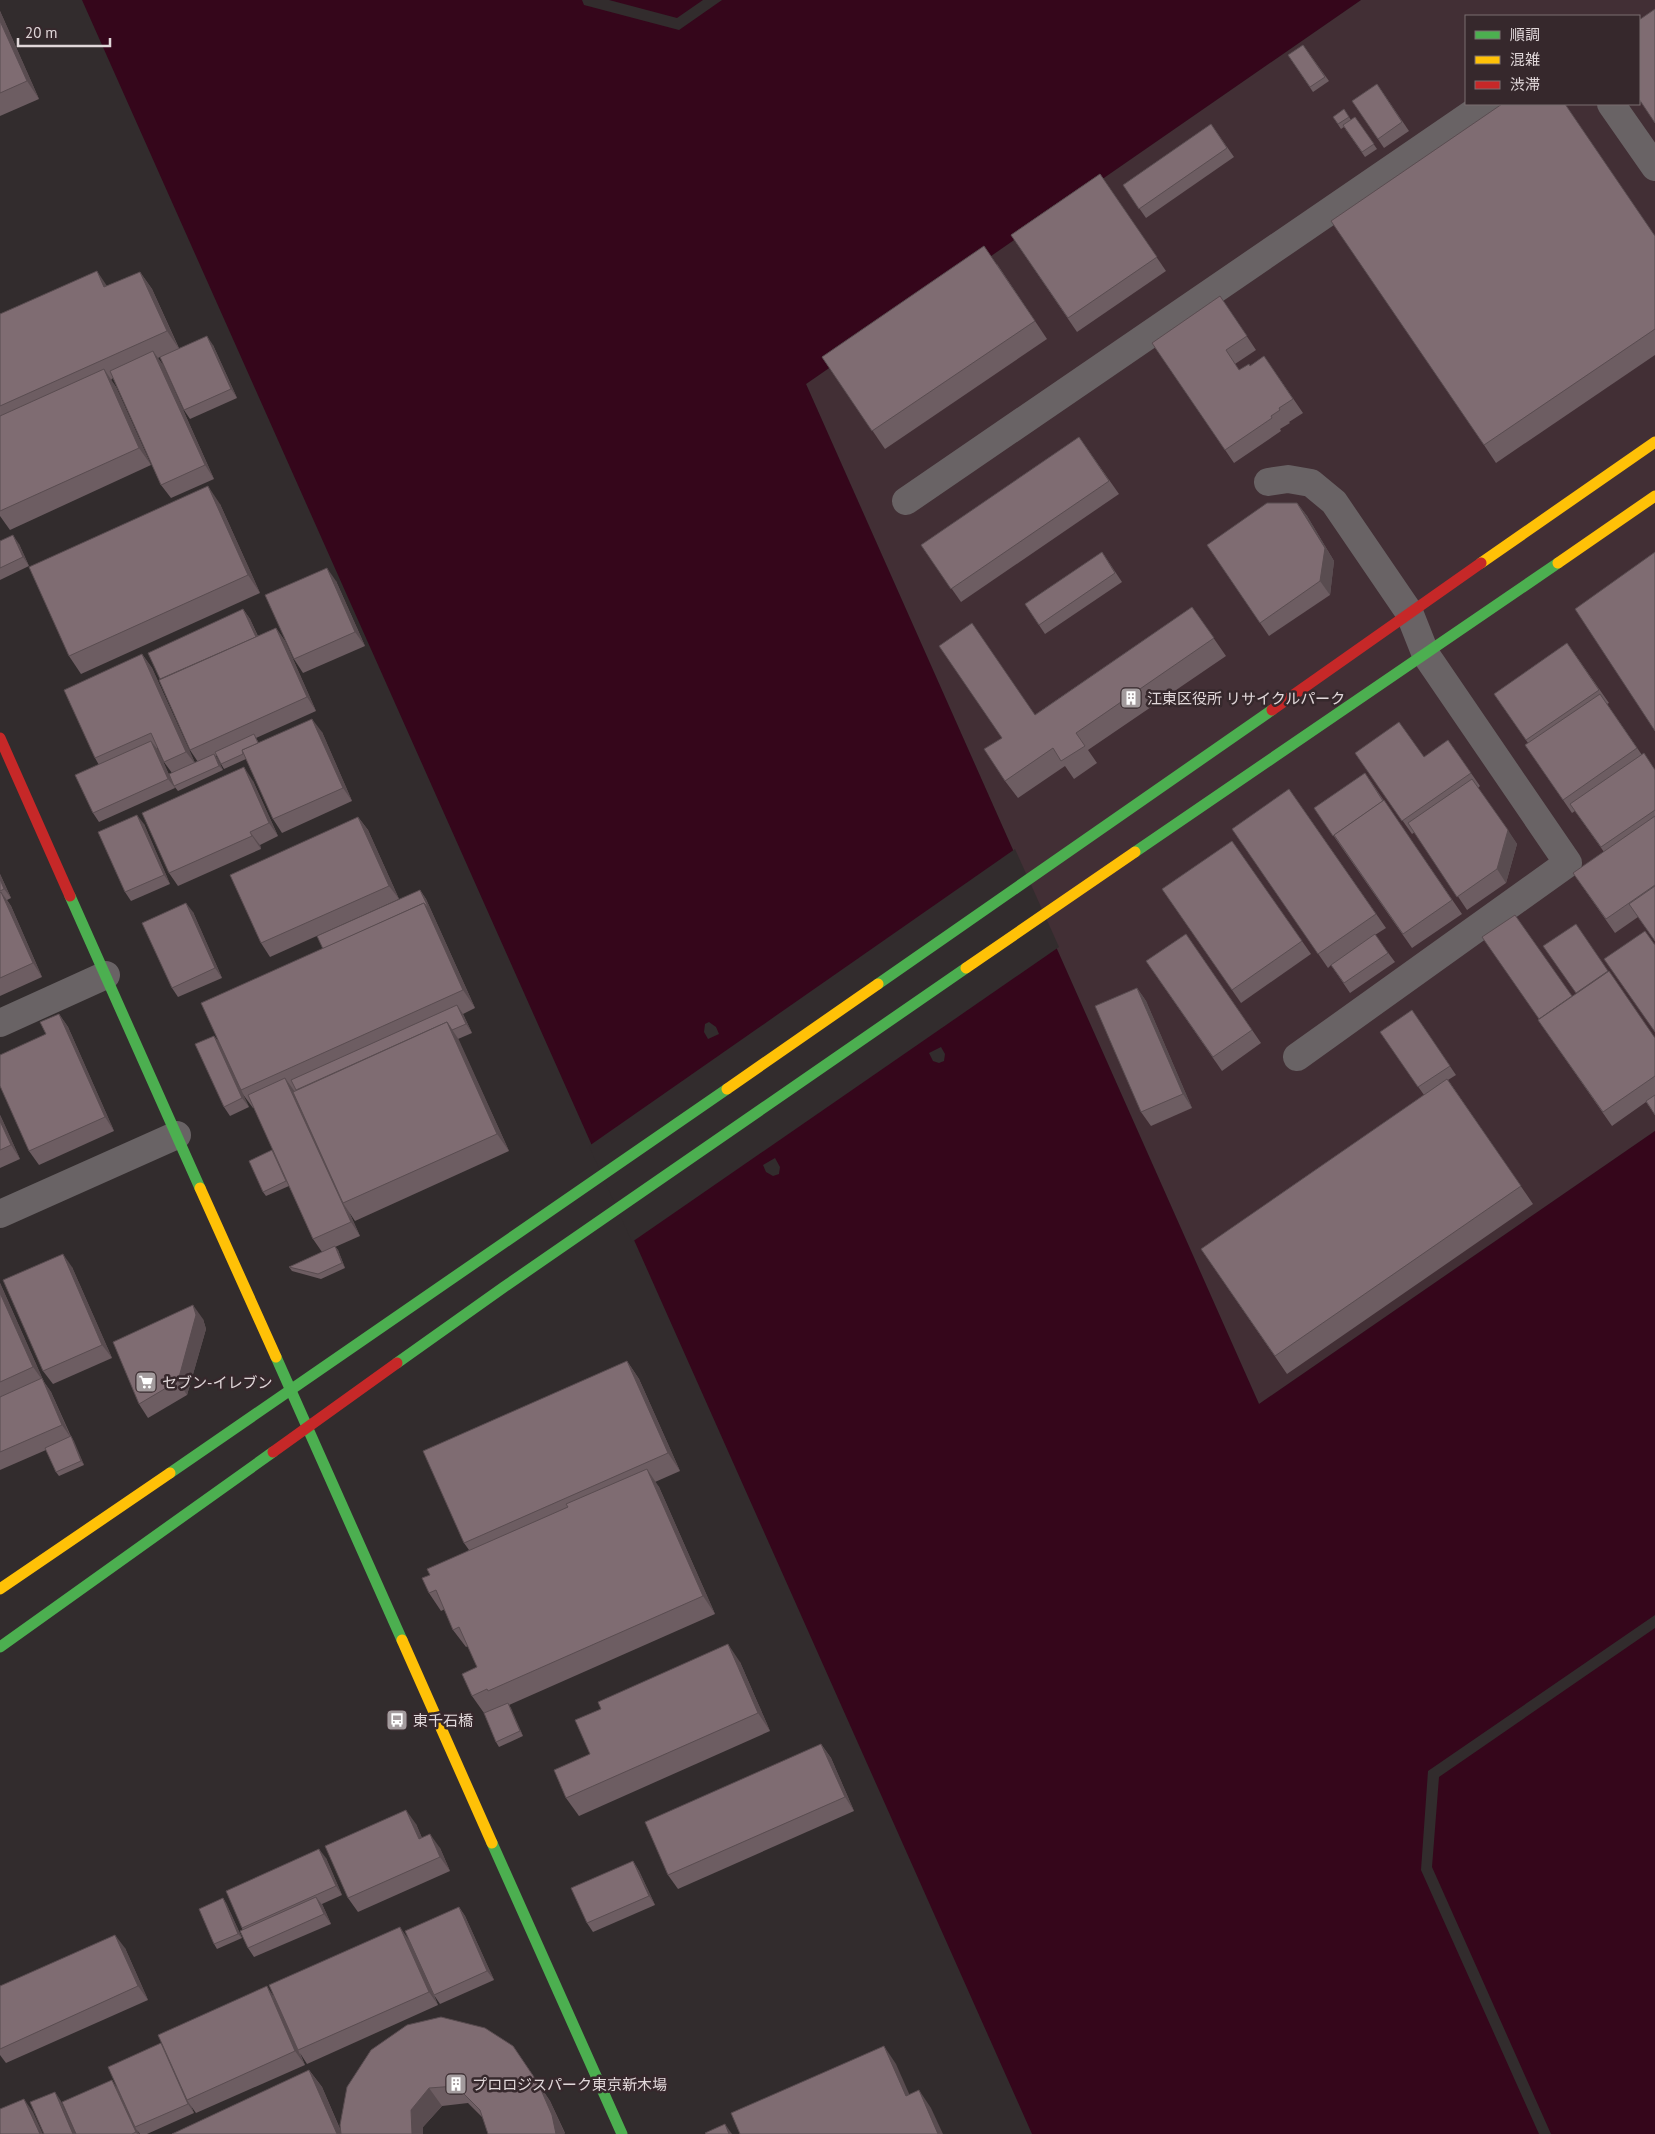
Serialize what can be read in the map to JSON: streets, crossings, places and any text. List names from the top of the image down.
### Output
{
  "places": {
    "building": ["江東区役所 リサイクルパーク", "プロロジスパーク東京新木場"],
    "supermarket": ["セブン-イレブン"],
    "bus stop": ["東千石橋"]
  },
  "legend": ["順調", "混雑", "渋滞"],
  "scale_bar": "20 m"
}
